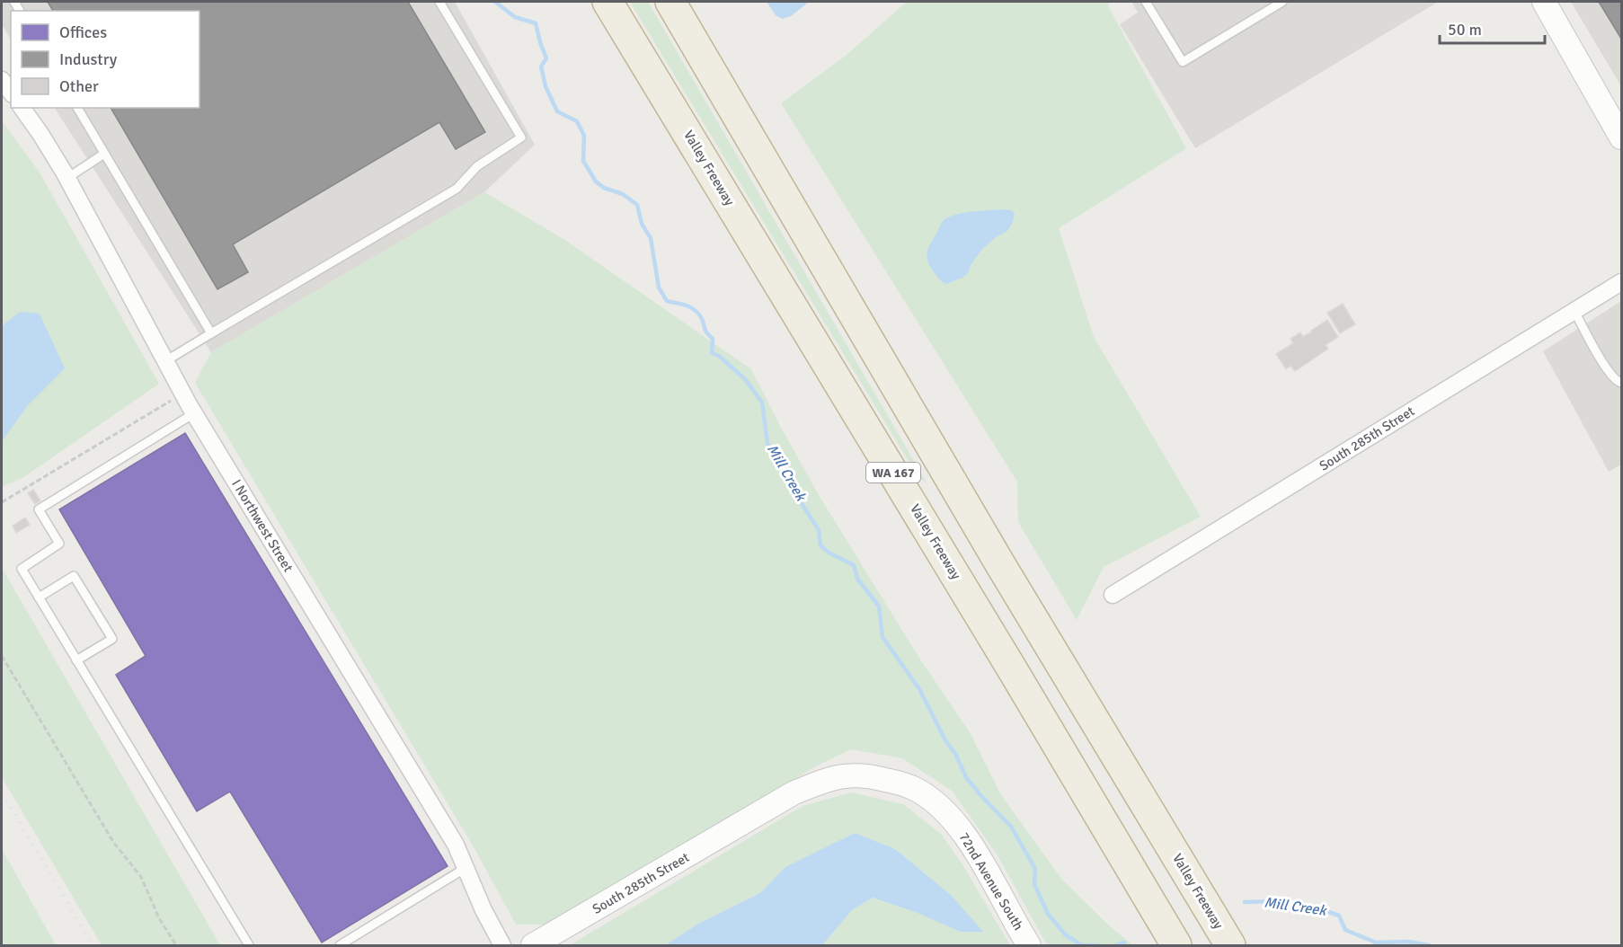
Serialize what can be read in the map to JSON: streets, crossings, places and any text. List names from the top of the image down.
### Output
{
  "streets": {
    "highway": ["Valley Freeway", "WA 167"],
    "street": ["South 285th Street", "I Northwest Street", "72nd Avenue South"]
  },
  "crossings": [
    ["South 285th Street", "72nd Avenue South"]
  ],
  "water": ["Mill Creek"],
  "legend": ["Offices", "Industry", "Other"],
  "scale_bar": "50 m"
}
